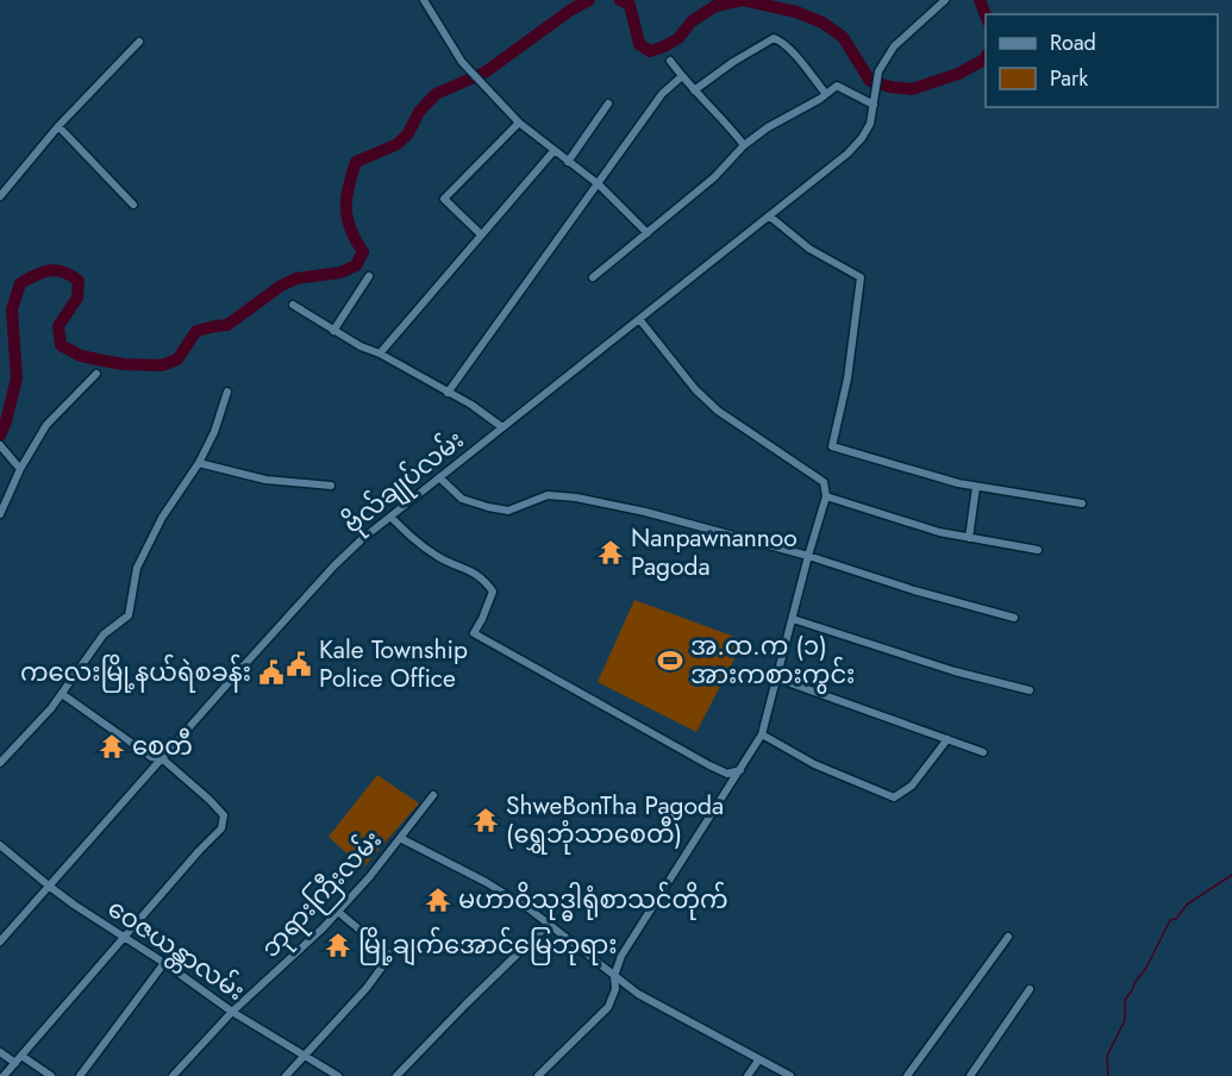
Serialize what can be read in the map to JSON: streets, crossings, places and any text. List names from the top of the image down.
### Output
{
  "streets": {
    "street": ["ဗိုလ်ချုပ်လမ်း", "ဘုရားကြီးလမ်း", "ဝေဇယန္တာလမ်း"]
  },
  "crossings": [
    ["ဗိုလ်ချုပ်လမ်း", "ဝေဇယန္တာလမ်း"],
    ["ဘုရားကြီးလမ်း", "ဝေဇယန္တာလမ်း"]
  ],
  "places": {
    "temple": [
      "Nanpawnannoo Pagoda",
      "စေတီ",
      "ShweBonTha Pagoda (ရွှေဘုံသာစေတီ)",
      "မဟာဝိသုဒ္ဓါရုံစာသင်တိုက်",
      "မြို့ချက်အောင်မြေဘုရား"
    ],
    "sports": ["အ.ထ.က (၁) အားကစားကွင်း"],
    "public building": ["Kale Township Police Office", "ကလေးမြို့နယ်ရဲစခန်း"]
  },
  "legend": ["Road", "Park"]
}
